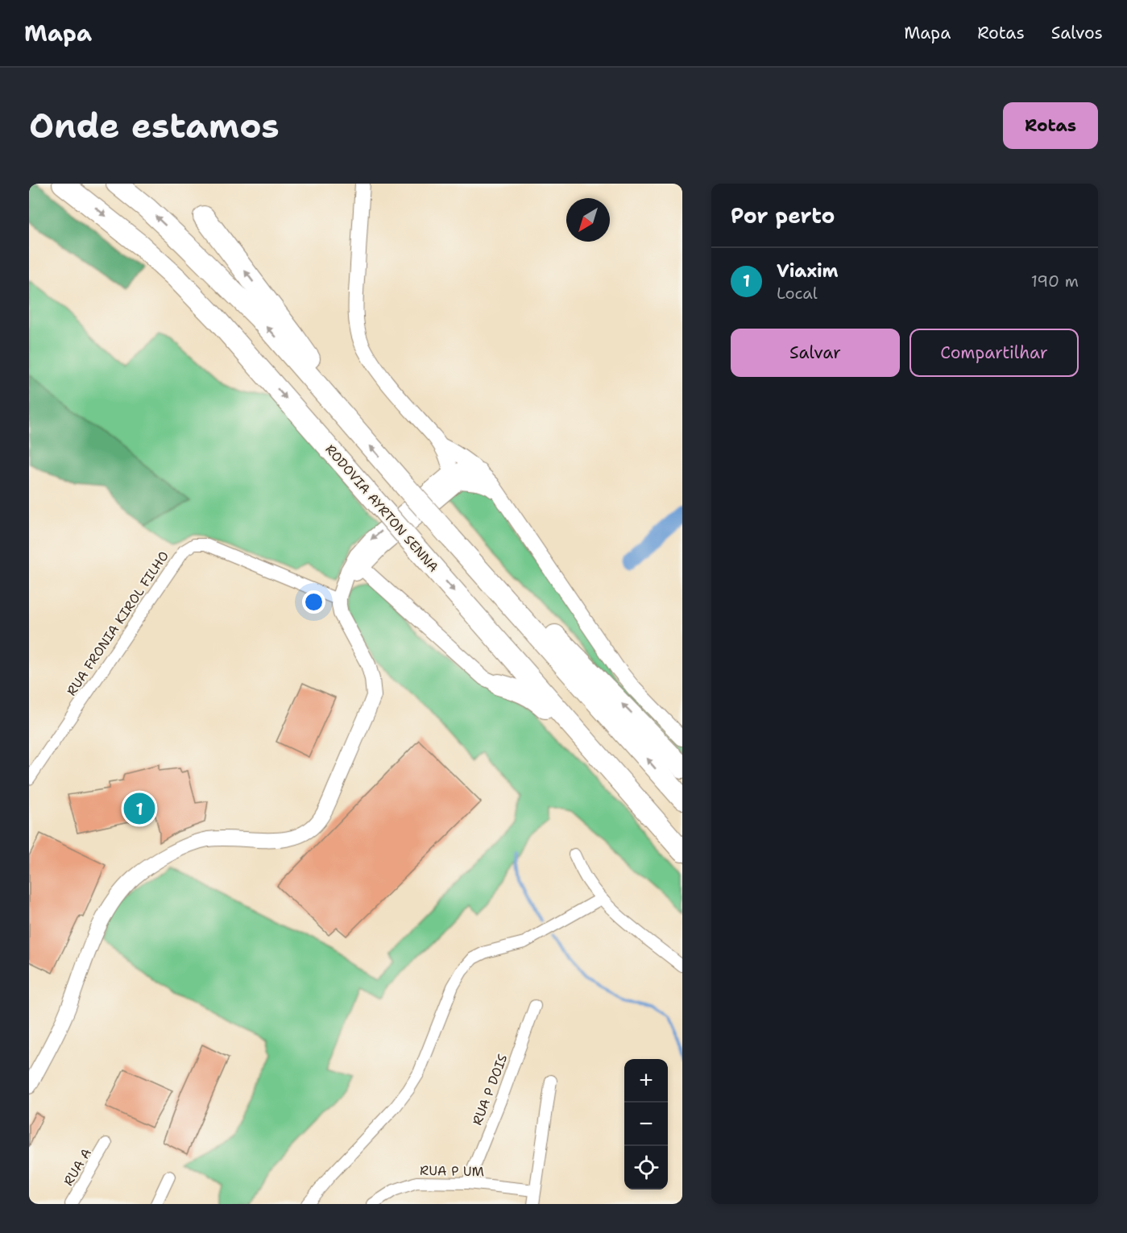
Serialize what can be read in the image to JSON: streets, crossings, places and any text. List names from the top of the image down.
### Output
{
  "streets": {
    "highway": ["RODOVIA AYRTON SENNA"],
    "street": [
      "RUA FRONIA KIROL FILHO",
      "RUA P DOIS",
      "RUA A",
      "RUA P UM"
    ]
  },
  "crossings": [
    ["RUA P DOIS", "RUA P UM"]
  ],
  "north": "bottom left",
  "page": {
    "header": "Mapa",
    "nav": ["Mapa", "Rotas", "Salvos"],
    "buttons": [
      "Rotas",
      ["Salvar", "Compartilhar"]
    ],
    "title": "Onde estamos",
    "heading": "Por perto",
    "list": [
      {
        "mark": "1",
        "name": "Viaxim",
        "note": "Local",
        "value": "190 m"
      }
    ],
    "pins": "1",
    "map_buttons": ["+", "−"]
  }
}
